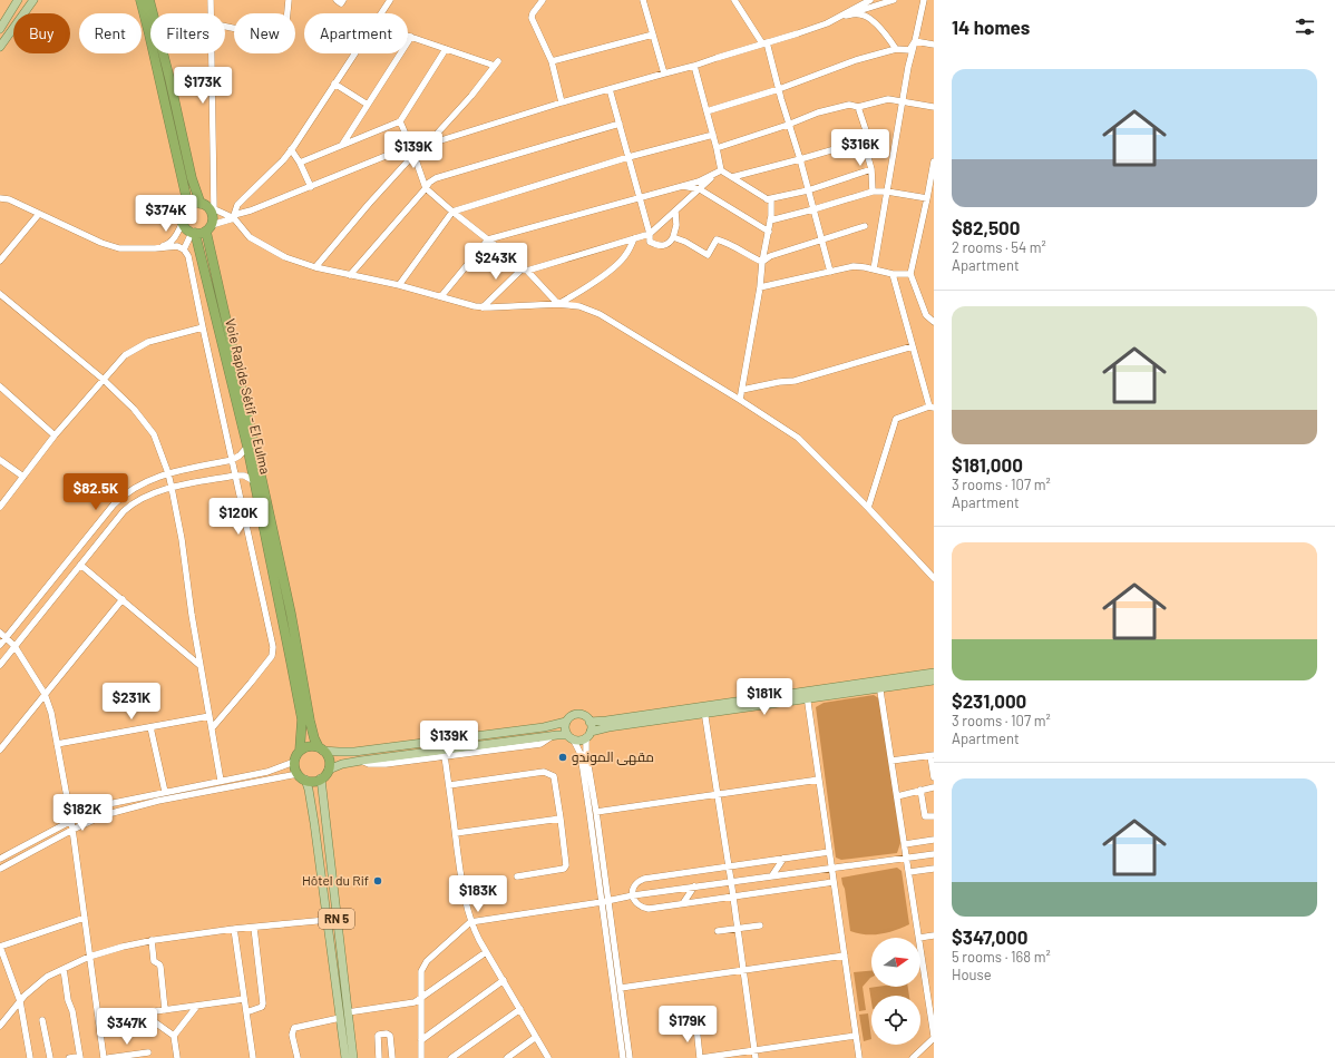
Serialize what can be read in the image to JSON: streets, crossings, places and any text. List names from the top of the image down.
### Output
{
  "streets": {
    "highway": ["Voie Rapide Sétif - El Eulma"],
    "main road": ["RN 5"]
  },
  "crossings": [
    ["Voie Rapide Sétif - El Eulma", "RN 5"]
  ],
  "places": ["مقهى الموندو", "Hôtel du Rif"],
  "north": "right",
  "page": {
    "heading": "14 homes",
    "chip": [
      "Buy",
      "Rent",
      "Filters",
      "New",
      "Apartment"
    ],
    "list": [
      {
        "name": "$82,500",
        "note": "2 rooms · 54 m² · Apartment"
      },
      {
        "name": "$181,000",
        "note": "3 rooms · 107 m² · Apartment"
      },
      {
        "name": "$231,000",
        "note": "3 rooms · 107 m² · Apartment"
      },
      {
        "name": "$347,000",
        "note": "5 rooms · 168 m² · House"
      }
    ],
    "price": [
      "$173K",
      "$316K",
      "$139K",
      "$374K",
      "$243K",
      "$82.5K",
      "$120K",
      "$181K",
      "$231K",
      "$139K",
      "$182K",
      "$183K",
      "$179K",
      "$347K"
    ]
  }
}
